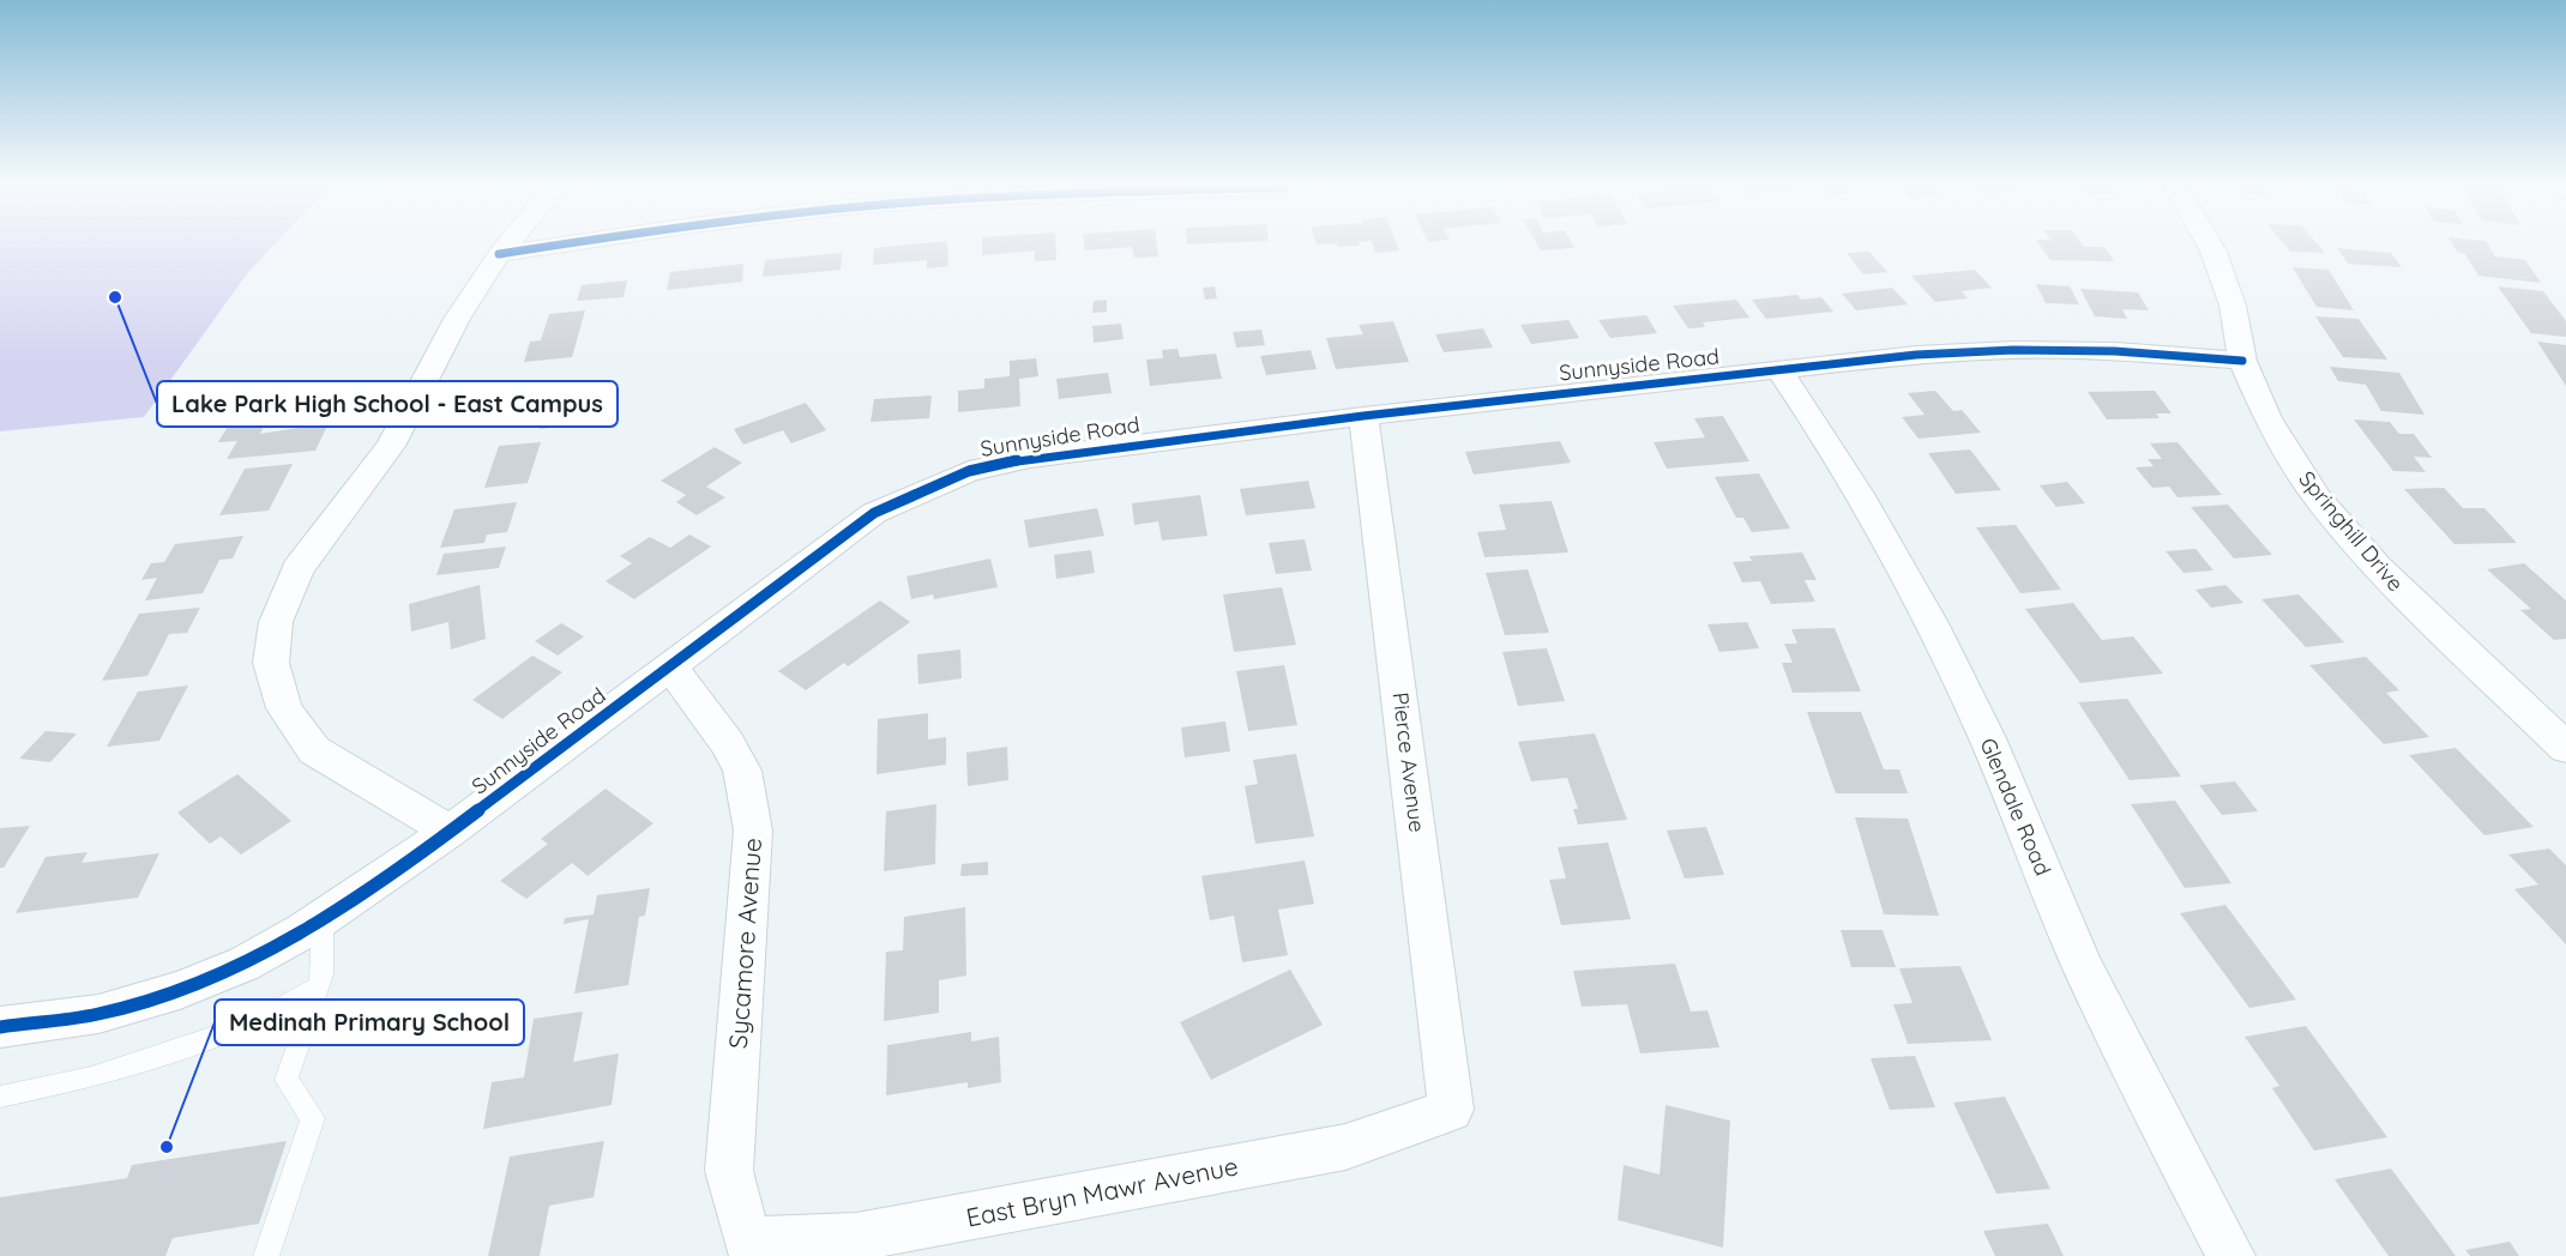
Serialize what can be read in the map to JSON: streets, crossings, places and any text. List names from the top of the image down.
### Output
{
  "streets": {
    "street": [
      "Sunnyside Road",
      "Springhill Drive",
      "Pierce Avenue",
      "Glendale Road",
      "Sycamore Avenue",
      "East Bryn Mawr Avenue"
    ]
  },
  "crossings": [
    ["Sunnyside Road", "Springhill Drive"],
    ["Sunnyside Road", "Pierce Avenue"],
    ["Sunnyside Road", "Glendale Road"],
    ["Sunnyside Road", "Sycamore Avenue"],
    ["Pierce Avenue", "East Bryn Mawr Avenue"],
    ["Sycamore Avenue", "East Bryn Mawr Avenue"]
  ],
  "places": ["Lake Park High School - East Campus", "Medinah Primary School"]
}
